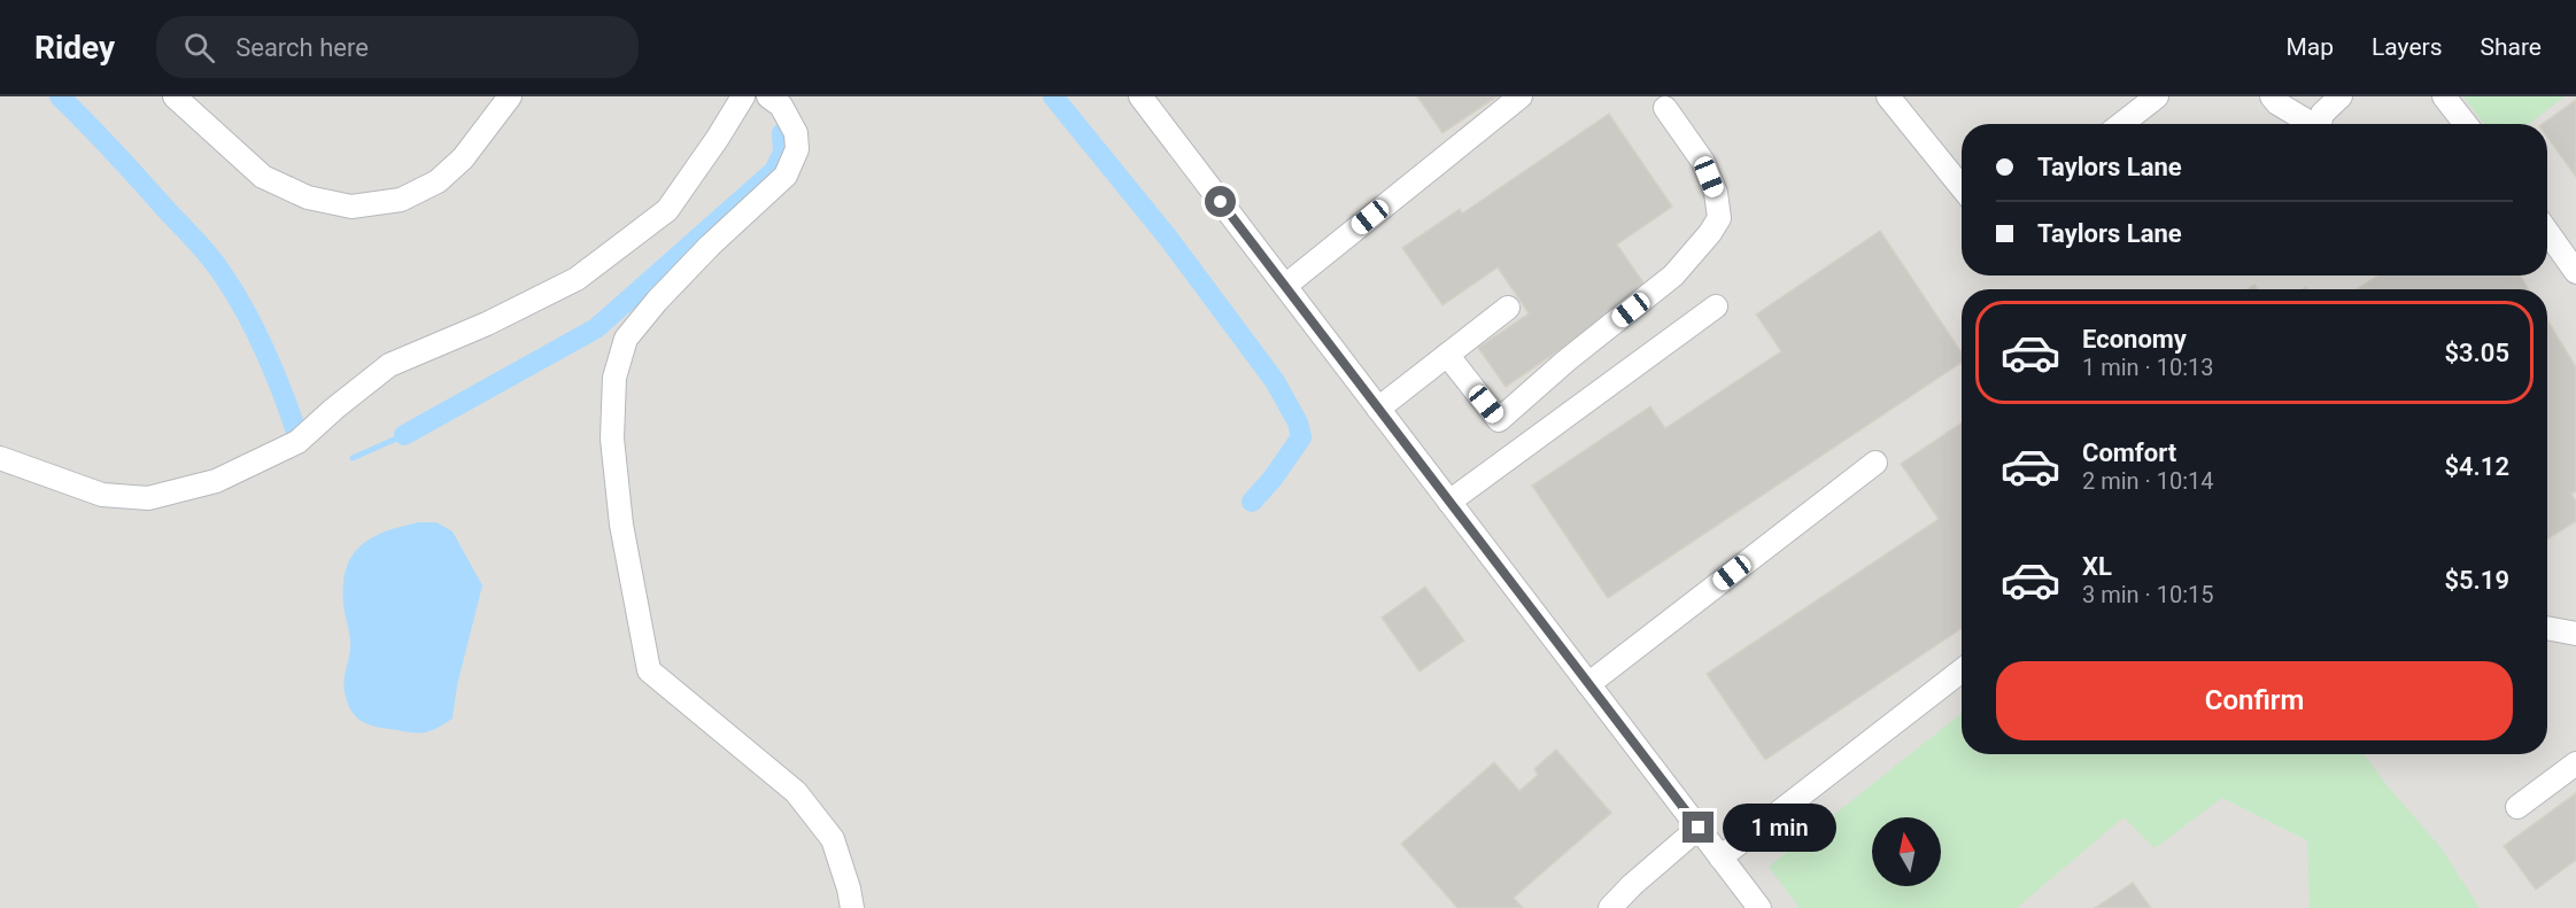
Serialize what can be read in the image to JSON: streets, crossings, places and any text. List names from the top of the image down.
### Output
{
  "north": "top",
  "page": {
    "header": "Ridey",
    "search": "Search here",
    "nav": ["Map", "Layers", "Share"],
    "banner": ["Taylors Lane", "Taylors Lane"],
    "list": [
      {
        "name": "Economy",
        "note": "1 min · 10:13",
        "value": "$3.05"
      },
      {
        "name": "Comfort",
        "note": "2 min · 10:14",
        "value": "$4.12"
      },
      {
        "name": "XL",
        "note": "3 min · 10:15",
        "value": "$5.19"
      }
    ],
    "buttons": "Confirm",
    "bubble": "1 min"
  }
}
